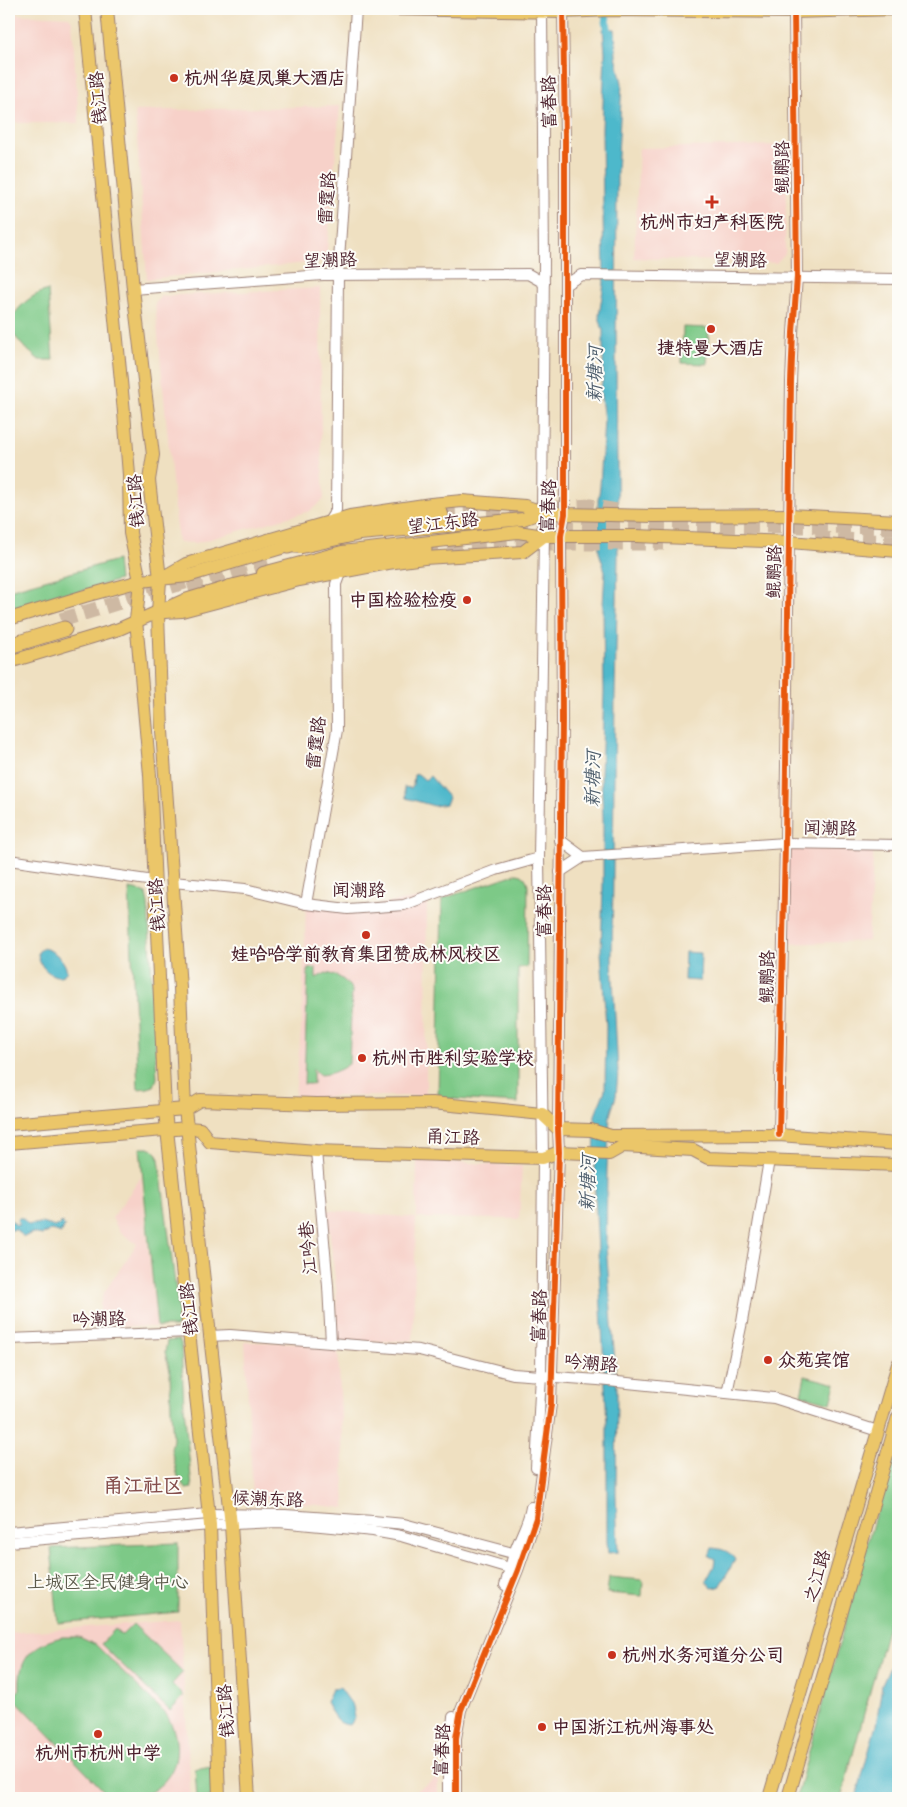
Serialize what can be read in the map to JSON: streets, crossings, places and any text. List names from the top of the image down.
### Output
{
  "streets": {
    "main road": [
      "钱江路",
      "望江东路",
      "甬江路",
      "之江路"
    ],
    "street": [
      "富春路",
      "鲲鹏路",
      "雷霆路",
      "望潮路",
      "闻潮路",
      "江吟巷",
      "吟潮路",
      "候潮东路"
    ]
  },
  "crossings": [
    ["钱江路", "望潮路"],
    ["钱江路", "望江东路"],
    ["钱江路", "闻潮路"],
    ["钱江路", "甬江路"],
    ["钱江路", "吟潮路"],
    ["钱江路", "候潮东路"],
    ["富春路", "望潮路"],
    ["富春路", "望江东路"],
    ["富春路", "闻潮路"],
    ["富春路", "甬江路"],
    ["富春路", "吟潮路"],
    ["富春路", "候潮东路"],
    ["鲲鹏路", "望潮路"],
    ["鲲鹏路", "望江东路"],
    ["鲲鹏路", "闻潮路"],
    ["雷霆路", "望潮路"],
    ["雷霆路", "闻潮路"],
    ["甬江路", "江吟巷"],
    ["江吟巷", "吟潮路"],
    ["吟潮路", "之江路"]
  ],
  "districts": ["甬江社区"],
  "water": ["新塘河"],
  "parks": ["上城区全民健身中心"],
  "places": {
    "other": [
      "杭州华庭凤巢大酒店",
      "捷特曼大酒店",
      "中国检验检疫",
      "娃哈哈学前教育集团赞成林风校区",
      "杭州市胜利实验学校",
      "众苑宾馆",
      "杭州水务河道分公司",
      "中国浙江杭州海事处",
      "杭州市杭州中学"
    ],
    "health": ["杭州市妇产科医院"]
  }
}
